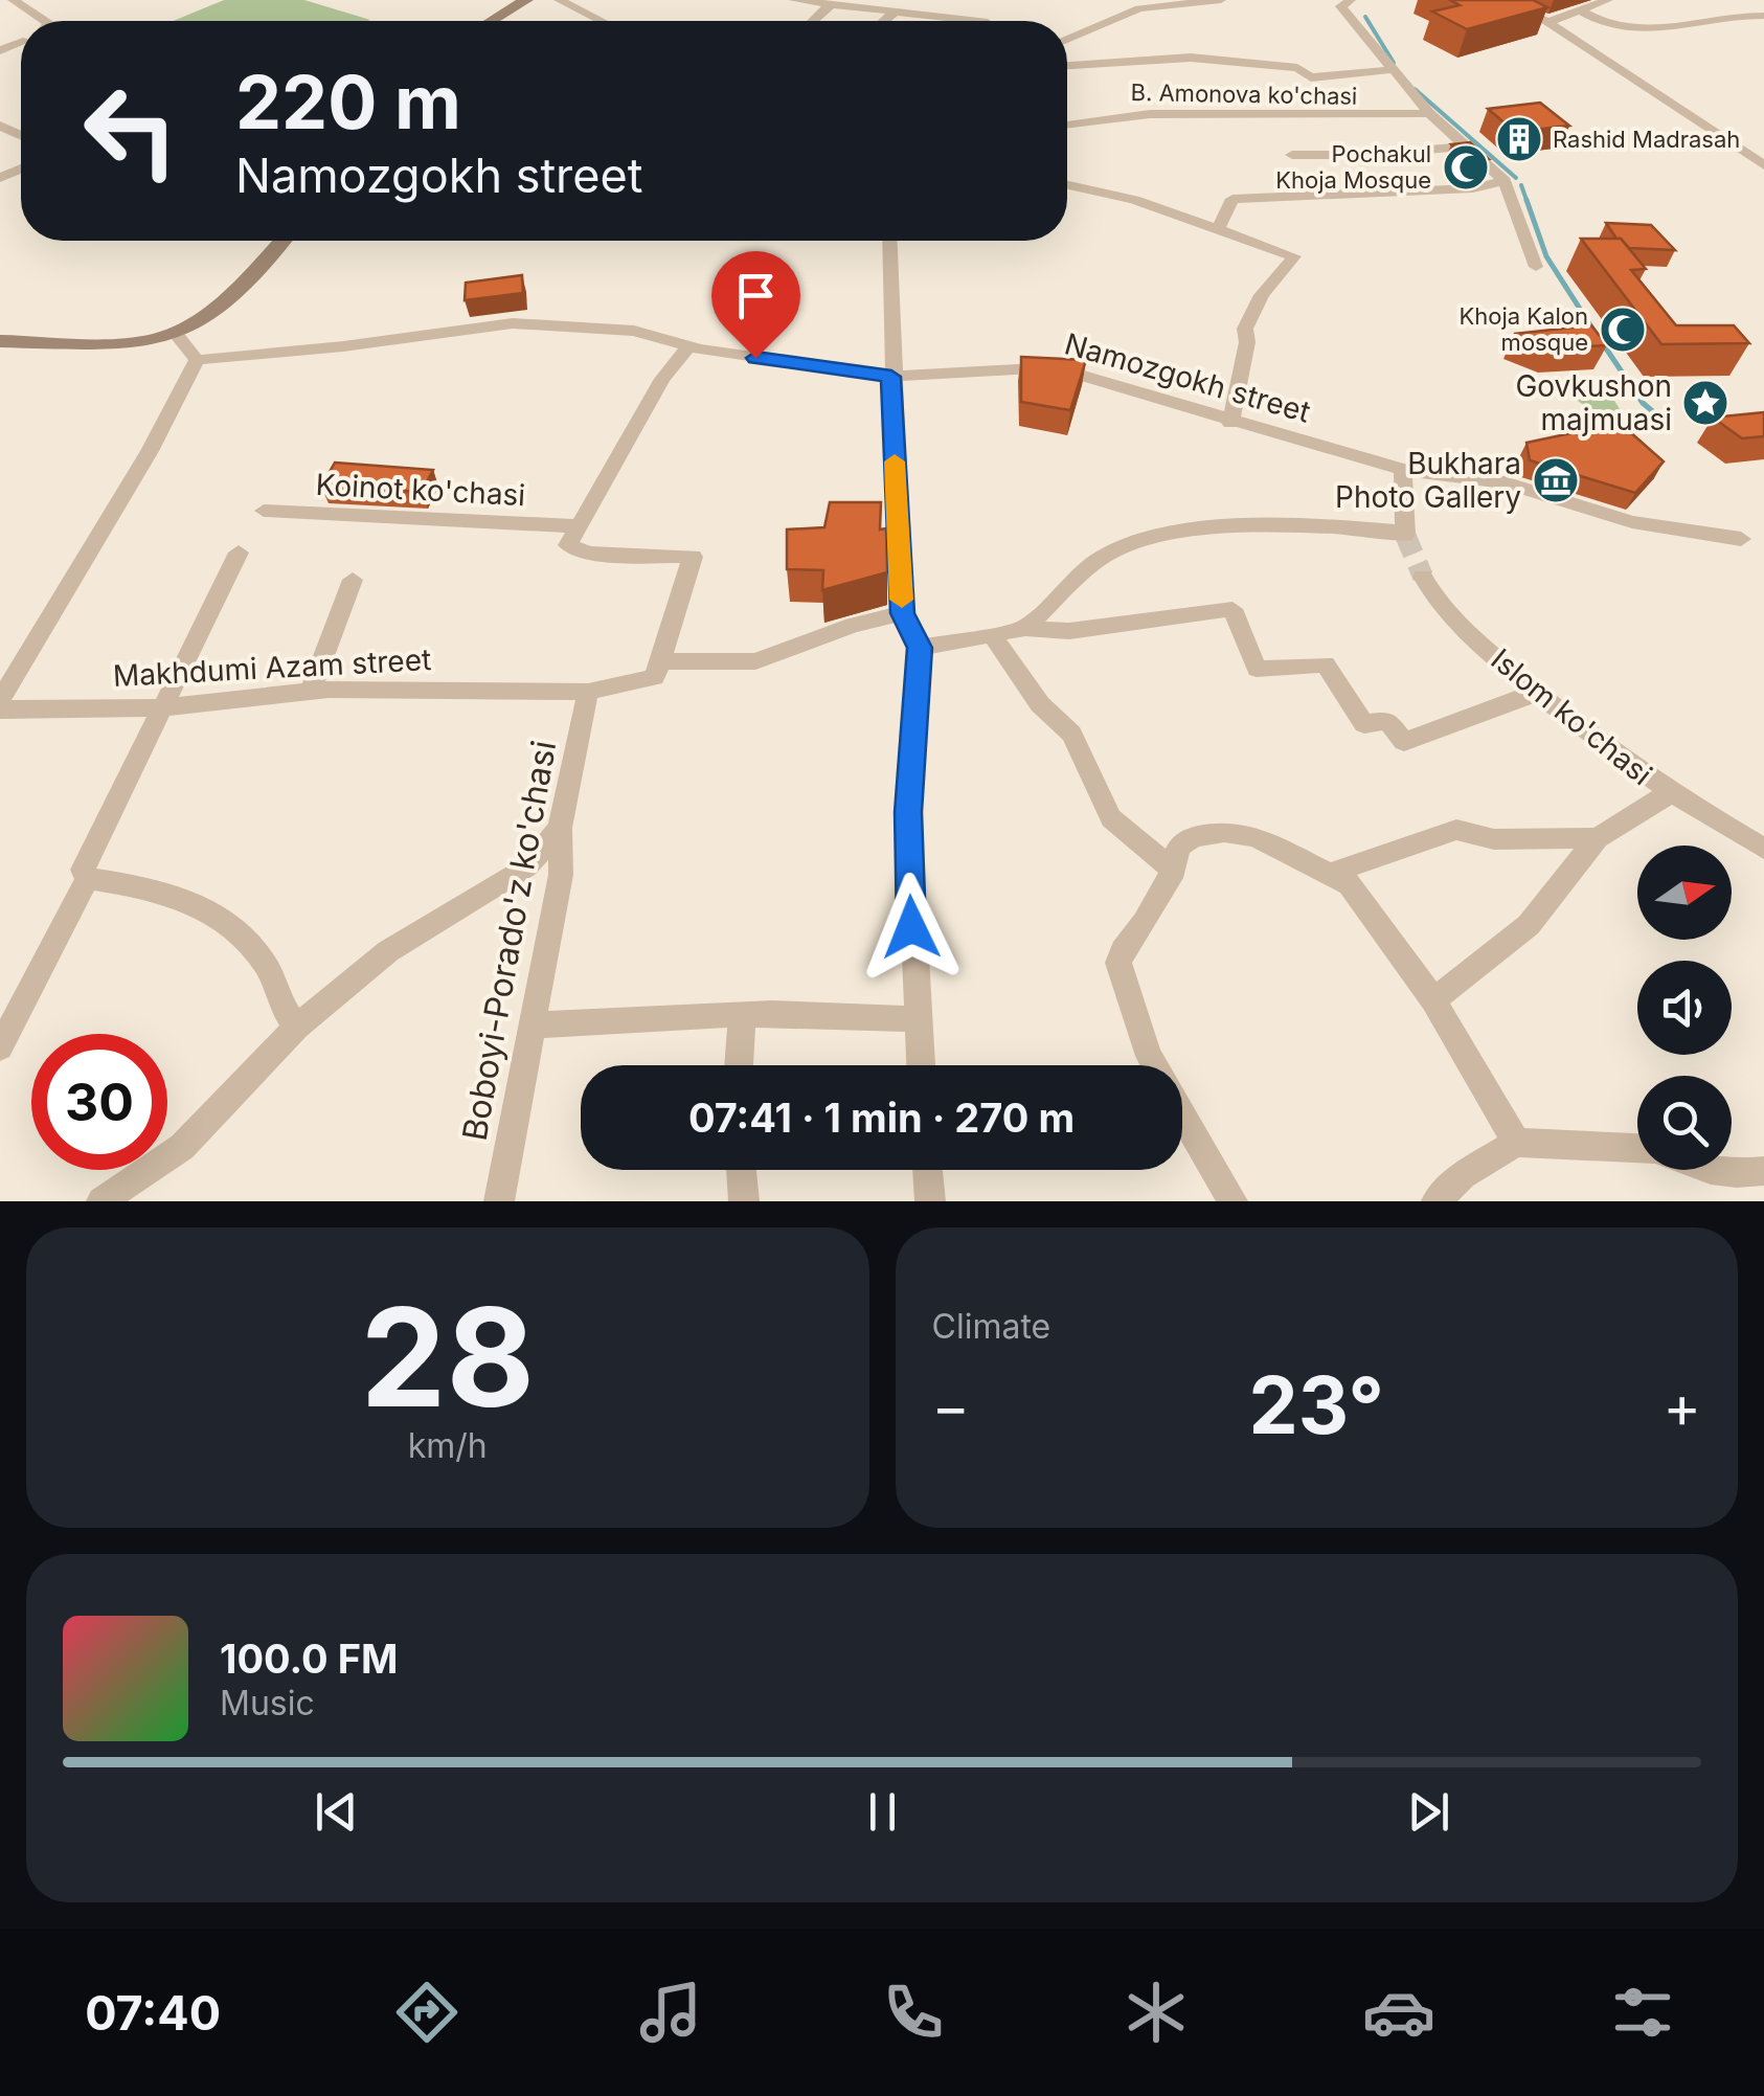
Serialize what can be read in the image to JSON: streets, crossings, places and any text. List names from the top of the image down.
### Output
{
  "streets": {
    "street": [
      "B. Amonova ko'chasi",
      "Namozgokh street",
      "Koinot ko'chasi",
      "Makhdumi Azam street",
      "Islom ko'chasi",
      "Boboyi-Porado'z ko'chasi"
    ]
  },
  "crossings": [
    ["Makhdumi Azam street", "Boboyi-Porado'z ko'chasi"]
  ],
  "places": {
    "building": ["Rashid Madrasah"],
    "mosque": ["Pochakul Khoja Mosque", "Khoja Kalon mosque"],
    "place": ["Govkushon majmuasi"],
    "museum": ["Bukhara Photo Gallery"]
  },
  "north": "right",
  "page": {
    "turn": ["220 m", "Namozgokh street"],
    "limit": "30",
    "trip": "07:41 · 1 min · 270 m",
    "tile": [
      ["28", "km/h"],
      "Climate"
    ],
    "heat": ["−", "23°", "+"],
    "song": ["100.0 FM", "Music"],
    "tabs": "07:40"
  }
}
